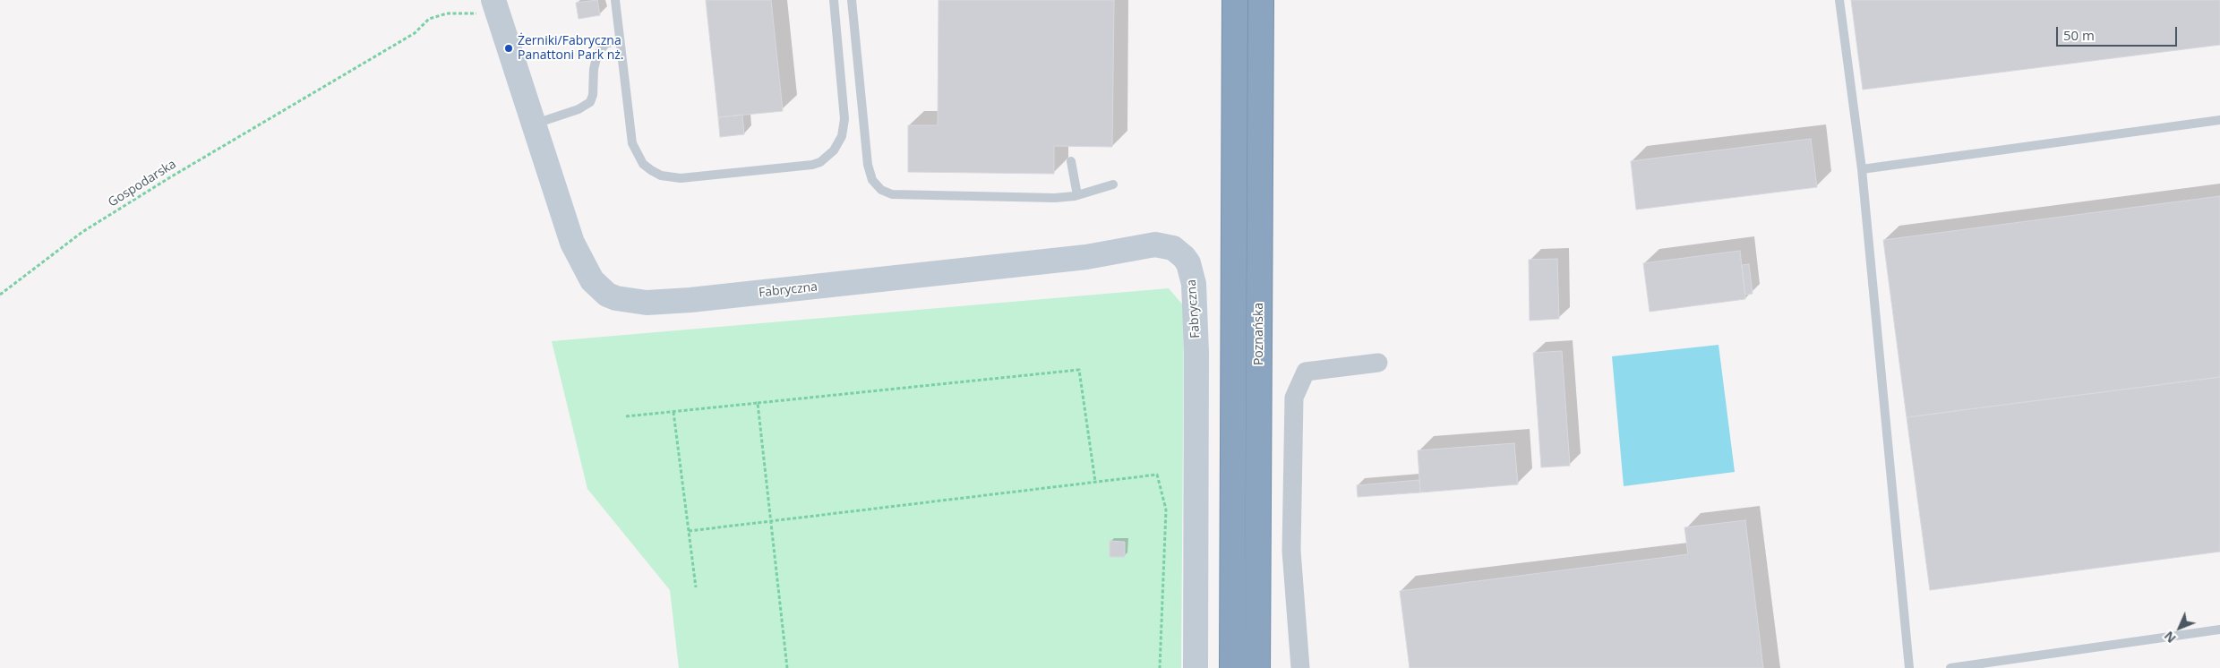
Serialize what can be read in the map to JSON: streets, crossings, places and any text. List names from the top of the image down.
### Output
{
  "streets": {
    "highway": ["Poznańska"],
    "street": ["Fabryczna"],
    "path": ["Gospodarska"]
  },
  "crossings": [
    ["Gospodarska", "Fabryczna"]
  ],
  "places": ["Żerniki/Fabryczna Panattoni Park nż."],
  "scale_bar": "50 m",
  "north": "bottom left"
}
